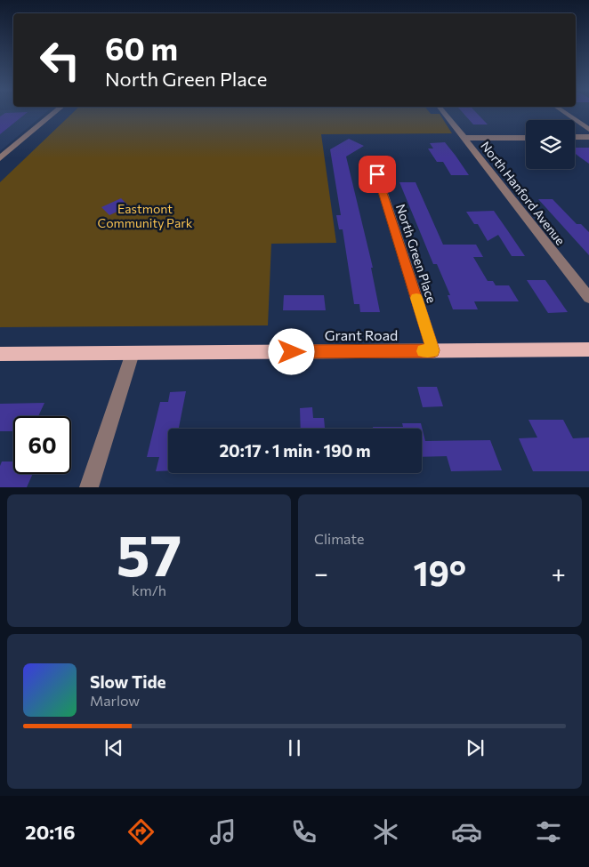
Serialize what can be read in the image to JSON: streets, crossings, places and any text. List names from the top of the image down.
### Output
{
  "streets": {
    "main road": ["Grant Road"],
    "street": ["North Hanford Avenue", "North Green Place"]
  },
  "crossings": [
    ["North Green Place", "Grant Road"]
  ],
  "parks": ["Eastmont Community Park"],
  "page": {
    "turn": ["60 m", "North Green Place"],
    "limit": "60",
    "trip": "20:17 · 1 min · 190 m",
    "tile": [
      ["57", "km/h"],
      "Climate"
    ],
    "heat": ["−", "19°", "+"],
    "song": ["Slow Tide", "Marlow"],
    "tabs": "20:16"
  }
}
